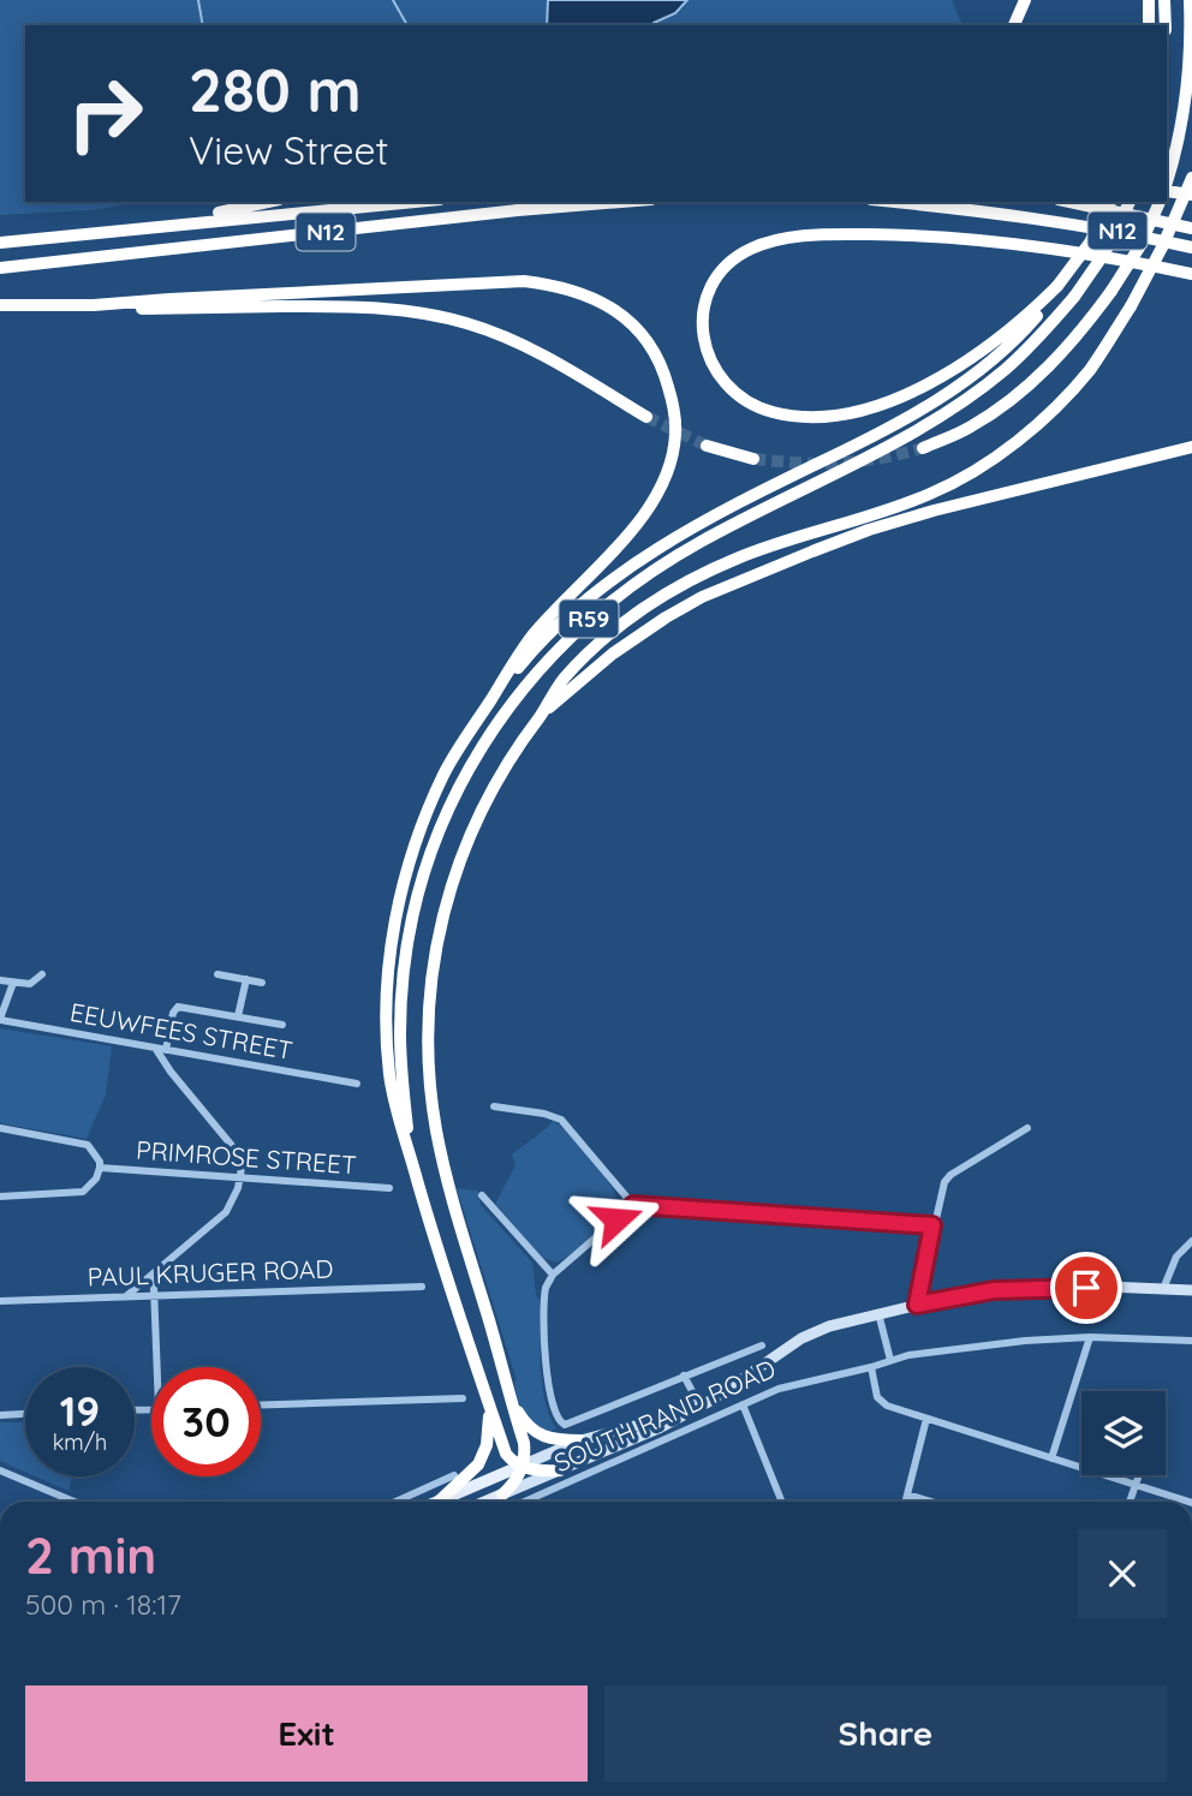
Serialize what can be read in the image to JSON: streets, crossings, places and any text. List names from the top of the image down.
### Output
{
  "streets": {
    "highway": ["N12", "R59"],
    "main road": ["SOUTH RAND ROAD"],
    "street": ["EEUWFEES STREET", "PRIMROSE STREET", "PAUL KRUGER ROAD"]
  },
  "page": {
    "turn": ["280 m", "View Street"],
    "speed": "19 km/h",
    "limit": "30",
    "heading": ["2 min", "500 m · 18:17"],
    "buttons": ["Exit", "Share"]
  }
}
